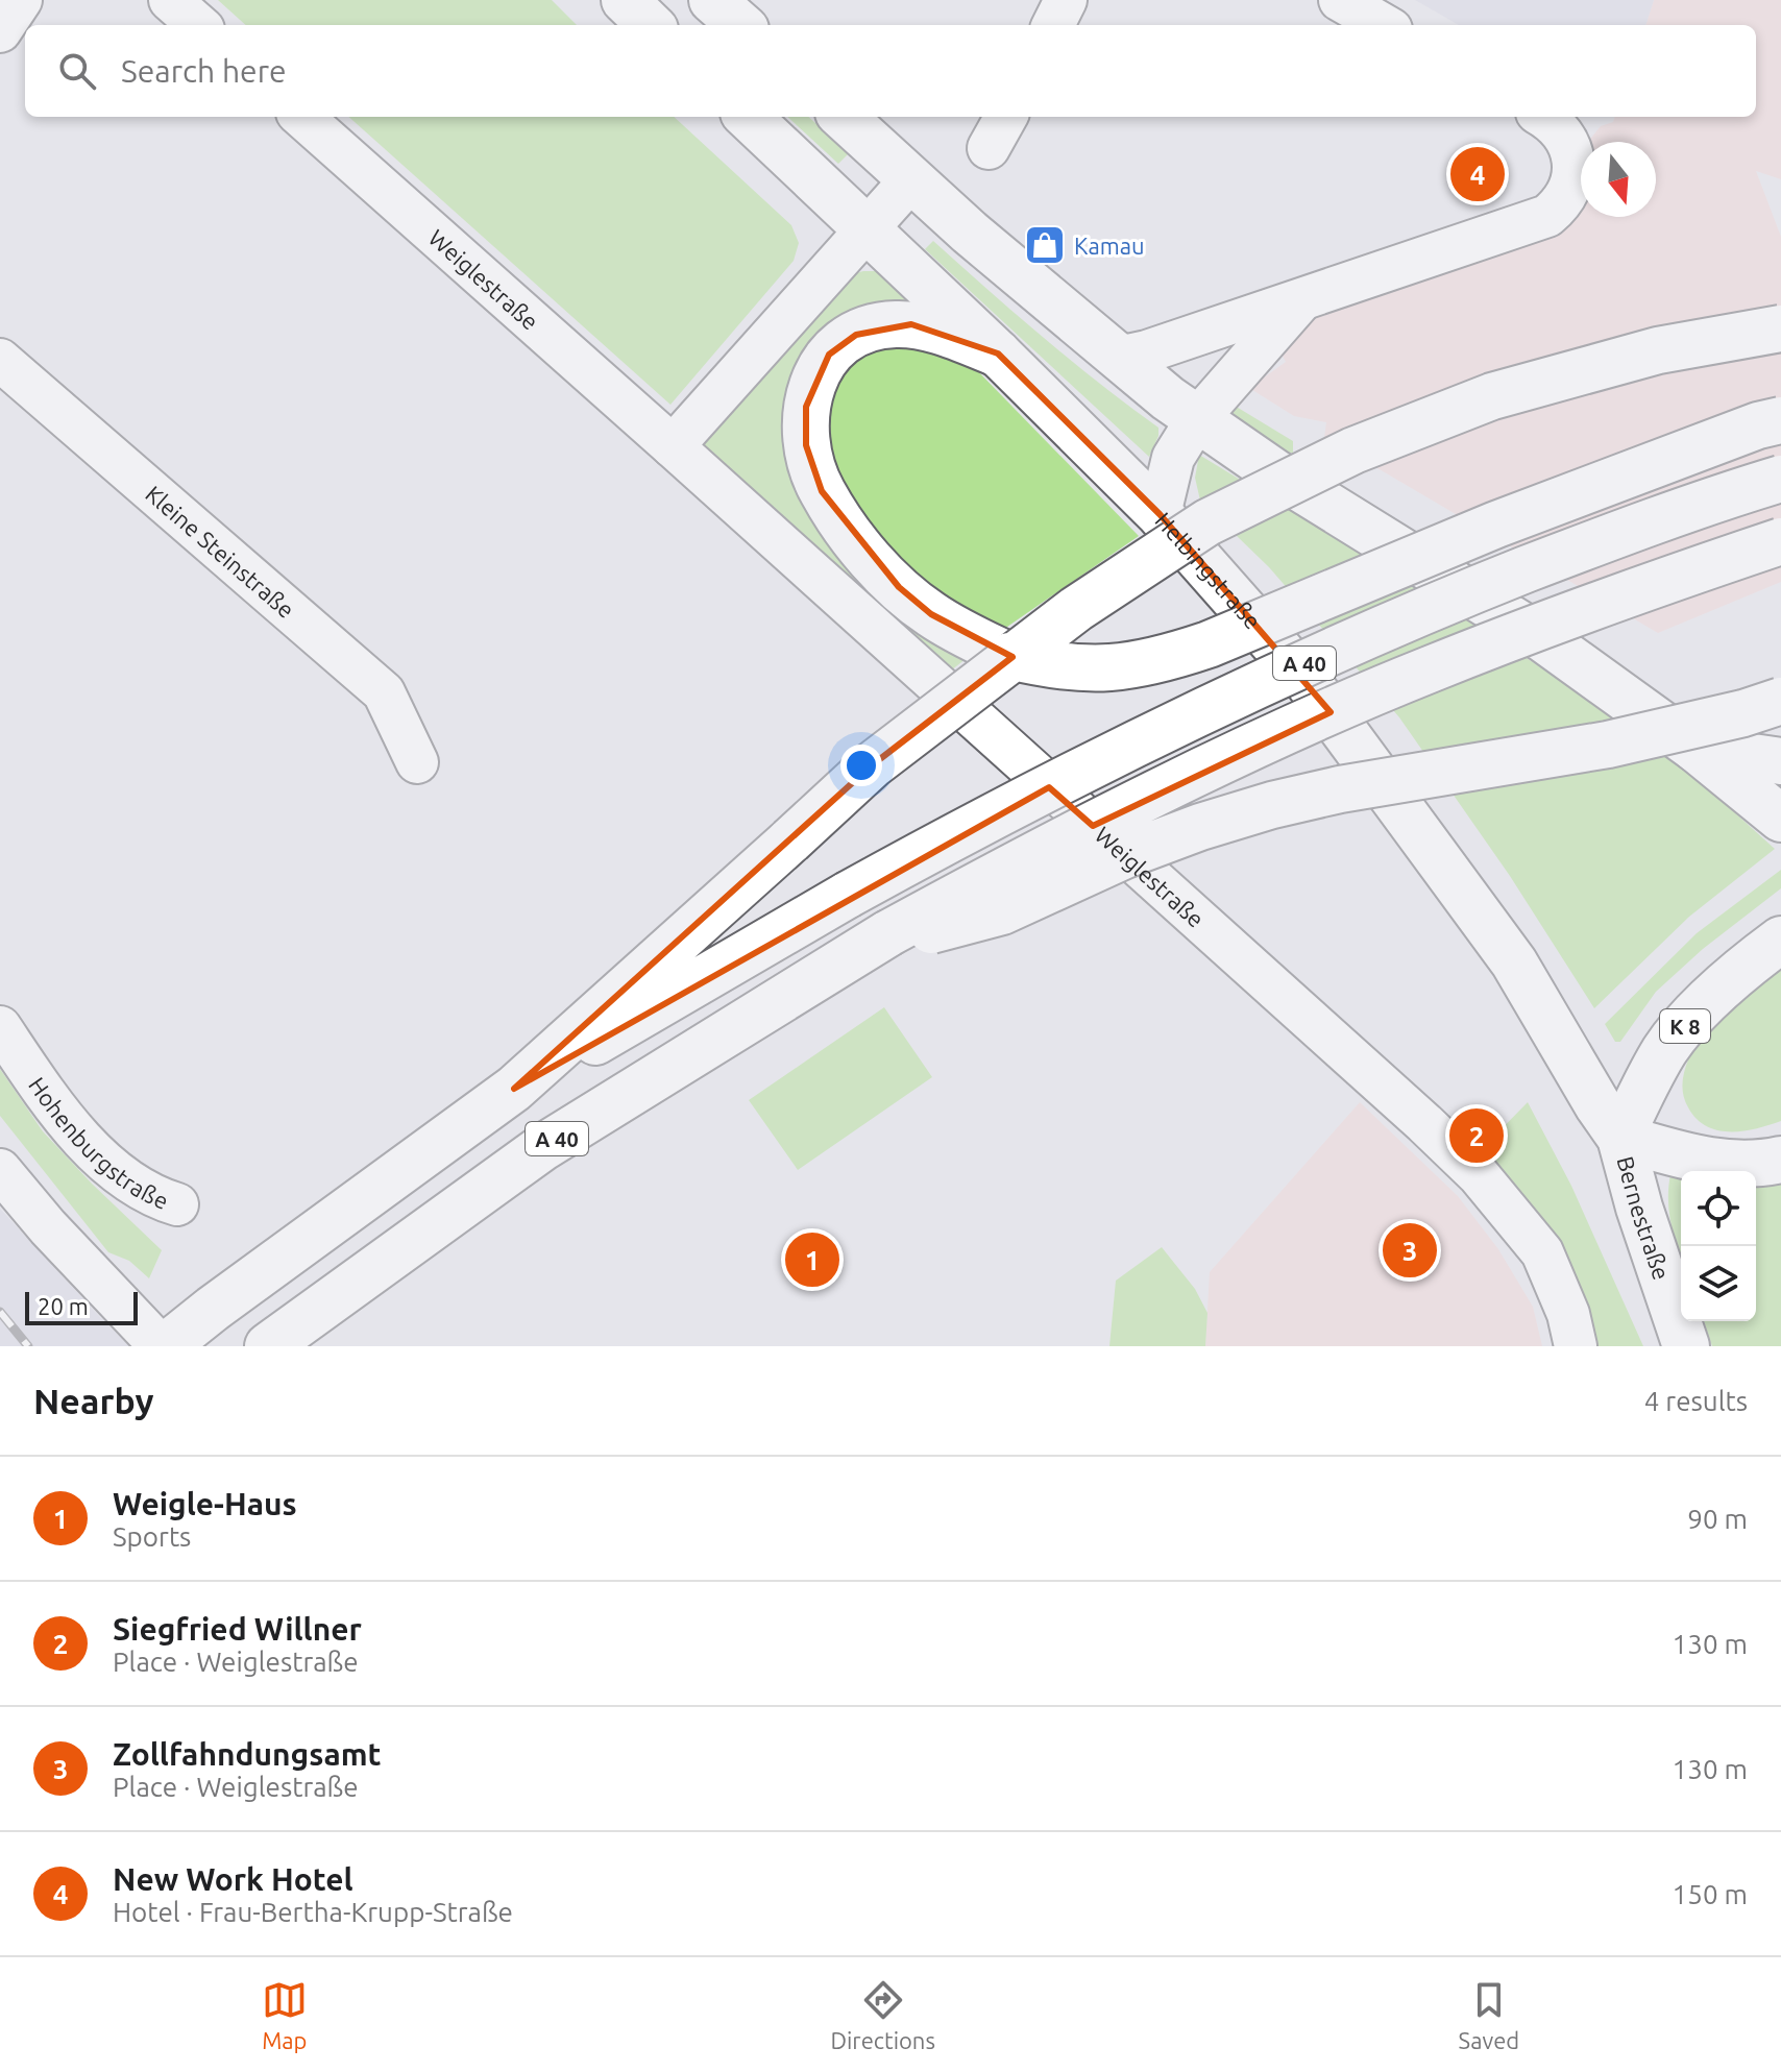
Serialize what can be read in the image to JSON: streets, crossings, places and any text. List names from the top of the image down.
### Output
{
  "streets": {
    "main road": [
      "Helbingstraße",
      "A 40",
      "K 8",
      "Bernestraße"
    ],
    "street": ["Weiglestraße", "Kleine Steinstraße", "Hohenburgstraße"]
  },
  "crossings": [
    ["Helbingstraße", "K 8"],
    ["Helbingstraße", "Bernestraße"],
    ["K 8", "Bernestraße"]
  ],
  "places": {
    "shop": ["Kamau"]
  },
  "scale_bar": "20 m",
  "north": "bottom",
  "page": {
    "search": "Search here",
    "pins": [
      "4",
      "2",
      "3",
      "1"
    ],
    "scale": "20 m",
    "heading": ["Nearby", "4 results"],
    "list": [
      {
        "mark": "1",
        "name": "Weigle-Haus",
        "note": "Sports",
        "value": "90 m"
      },
      {
        "mark": "2",
        "name": "Siegfried Willner",
        "note": "Place · Weiglestraße",
        "value": "130 m"
      },
      {
        "mark": "3",
        "name": "Zollfahndungsamt",
        "note": "Place · Weiglestraße",
        "value": "130 m"
      },
      {
        "mark": "4",
        "name": "New Work Hotel",
        "note": "Hotel · Frau-Bertha-Krupp-Straße",
        "value": "150 m"
      }
    ],
    "nav": ["Map", "Directions", "Saved"]
  }
}
